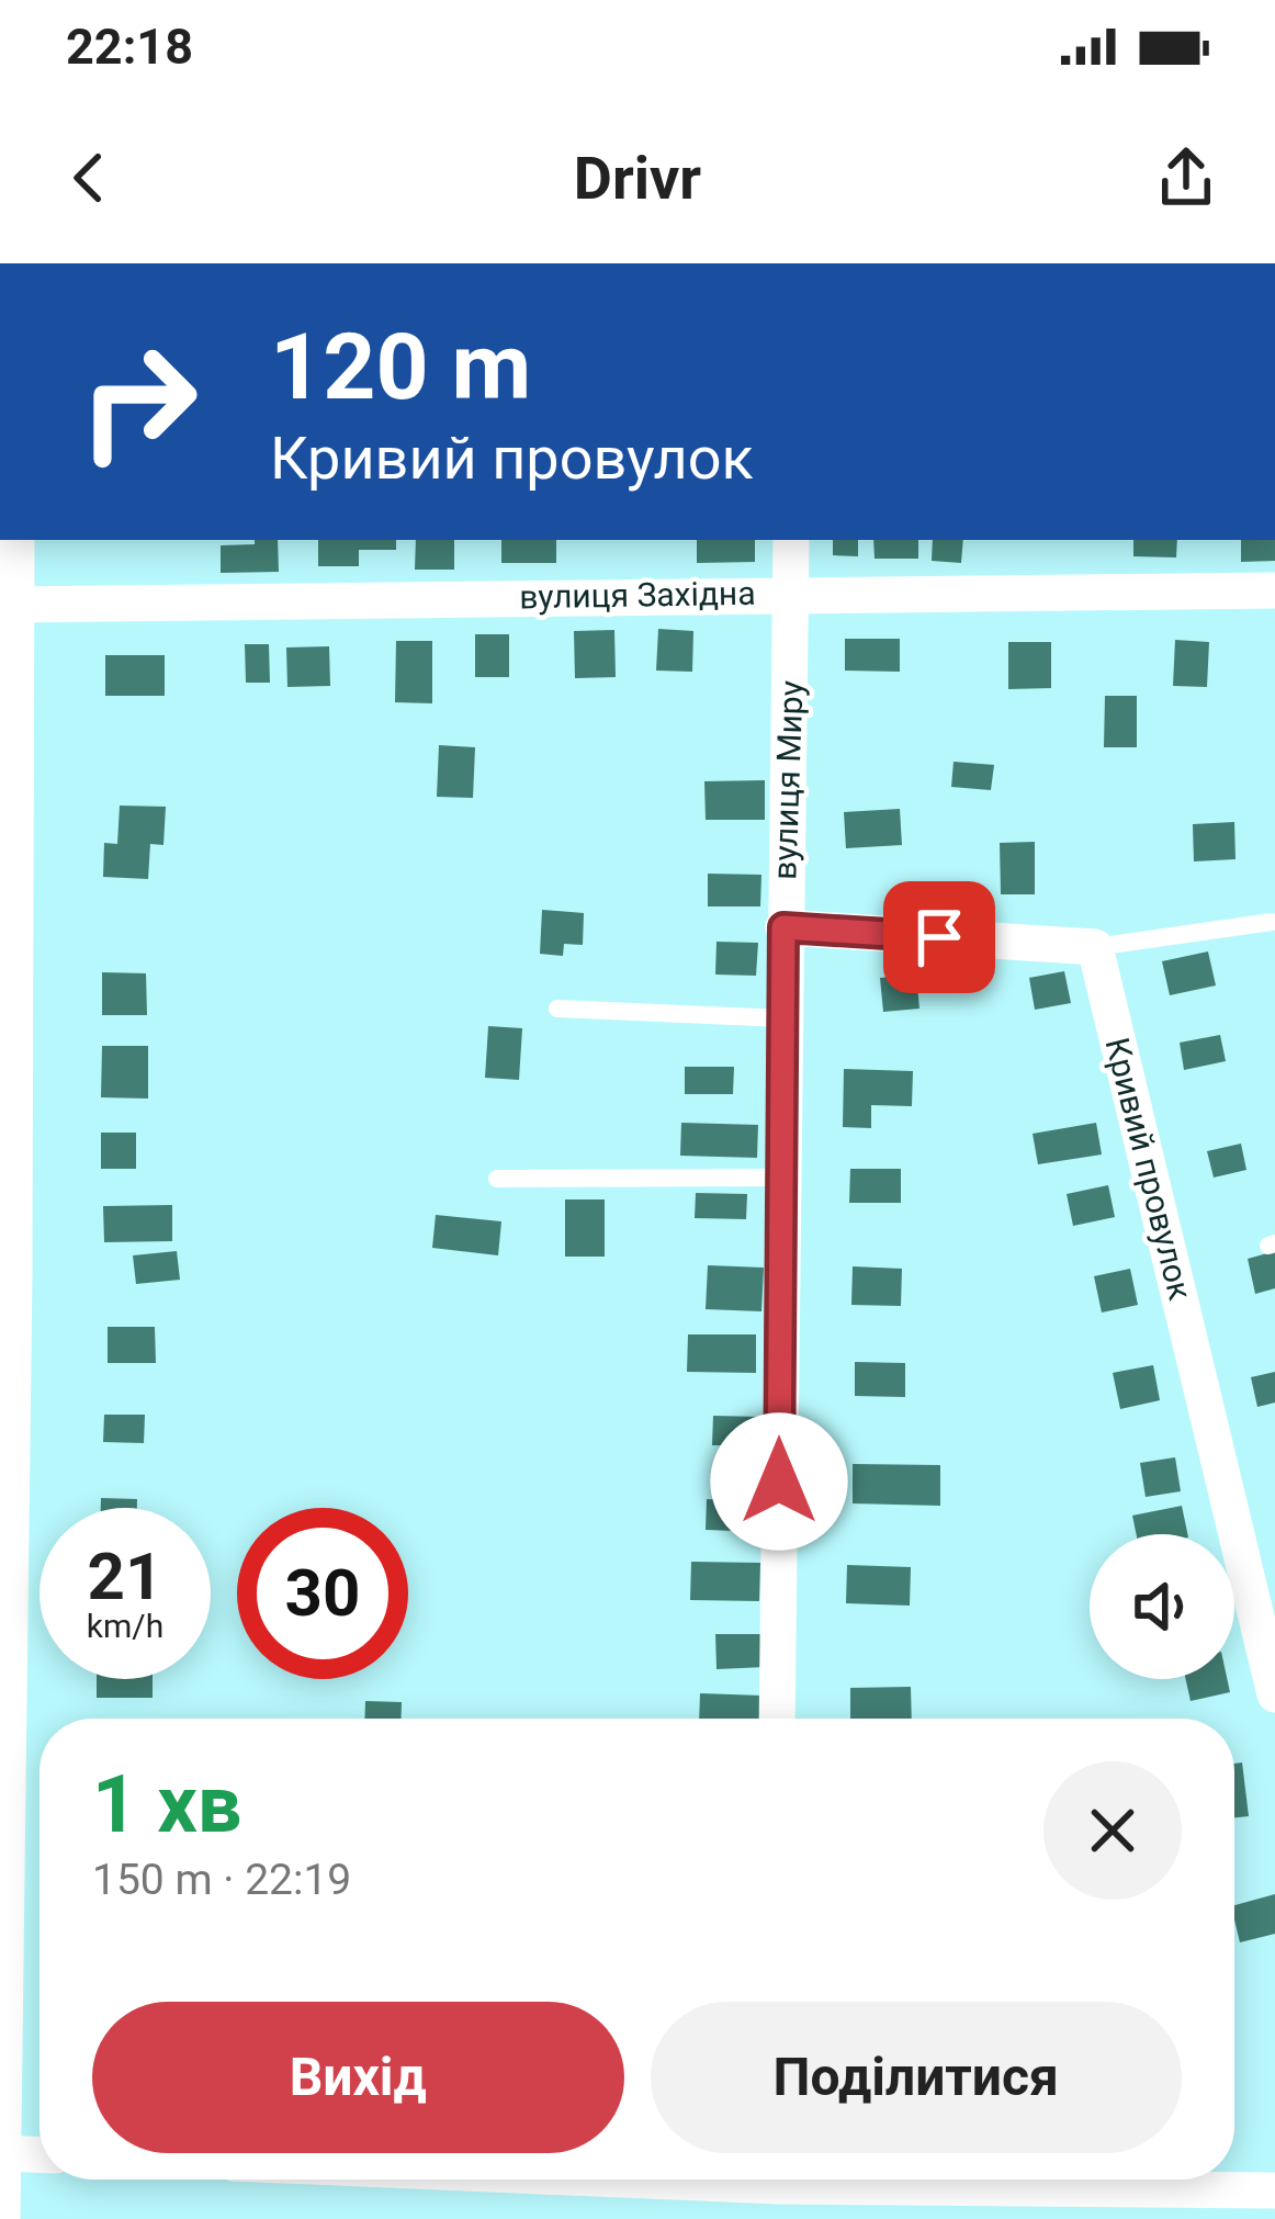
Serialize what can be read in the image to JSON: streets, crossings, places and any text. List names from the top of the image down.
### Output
{
  "streets": {
    "street": ["вулиця Західна", "вулиця Миру", "Кривий провулок"]
  },
  "crossings": [
    ["вулиця Західна", "вулиця Миру"]
  ],
  "page": {
    "status": "22:18",
    "header": "Drivr",
    "turn": ["120 m", "Кривий провулок"],
    "speed": "21 km/h",
    "limit": "30",
    "heading": ["1 хв", "150 m · 22:19"],
    "buttons": ["Вихід", "Поділитися"]
  }
}
